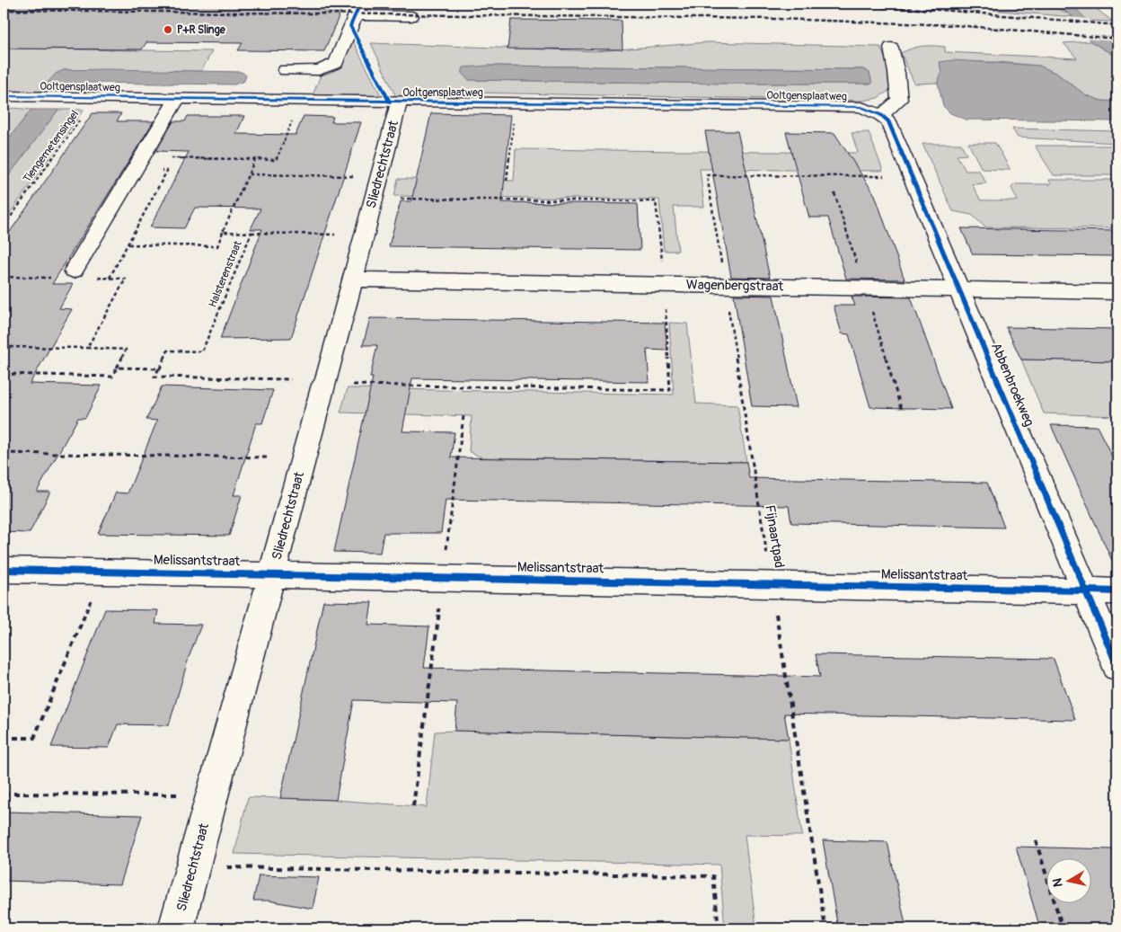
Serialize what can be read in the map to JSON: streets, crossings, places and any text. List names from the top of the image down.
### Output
{
  "streets": {
    "street": [
      "Ooltgensplaatweg",
      "Sliedrechtstraat",
      "Wagenbergstraat",
      "Abbenbroekweg",
      "Melissantstraat"
    ],
    "path": ["Tiengemetensingel", "Halsterenstraat", "Fijnaartpad"]
  },
  "crossings": [
    ["Ooltgensplaatweg", "Tiengemetensingel"],
    ["Ooltgensplaatweg", "Sliedrechtstraat"],
    ["Ooltgensplaatweg", "Abbenbroekweg"],
    ["Sliedrechtstraat", "Wagenbergstraat"],
    ["Sliedrechtstraat", "Melissantstraat"],
    ["Wagenbergstraat", "Abbenbroekweg"],
    ["Wagenbergstraat", "Fijnaartpad"],
    ["Abbenbroekweg", "Fijnaartpad"],
    ["Abbenbroekweg", "Melissantstraat"],
    ["Fijnaartpad", "Melissantstraat"]
  ],
  "places": ["P+R Slinge"],
  "north": "left"
}
